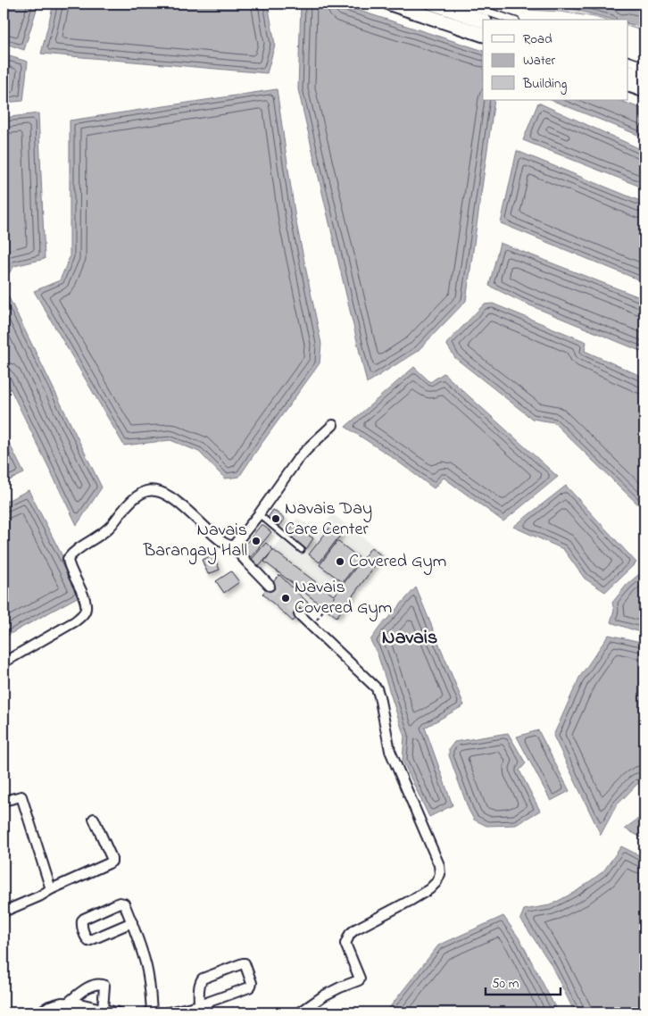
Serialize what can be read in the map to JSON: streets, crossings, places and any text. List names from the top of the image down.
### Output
{
  "districts": ["Navais"],
  "places": [
    "Navais Day Care Center",
    "Navais Barangay Hall",
    "Covered Gym",
    "Navais Covered Gym"
  ],
  "legend": ["Road", "Water", "Building"],
  "scale_bar": "50 m"
}
